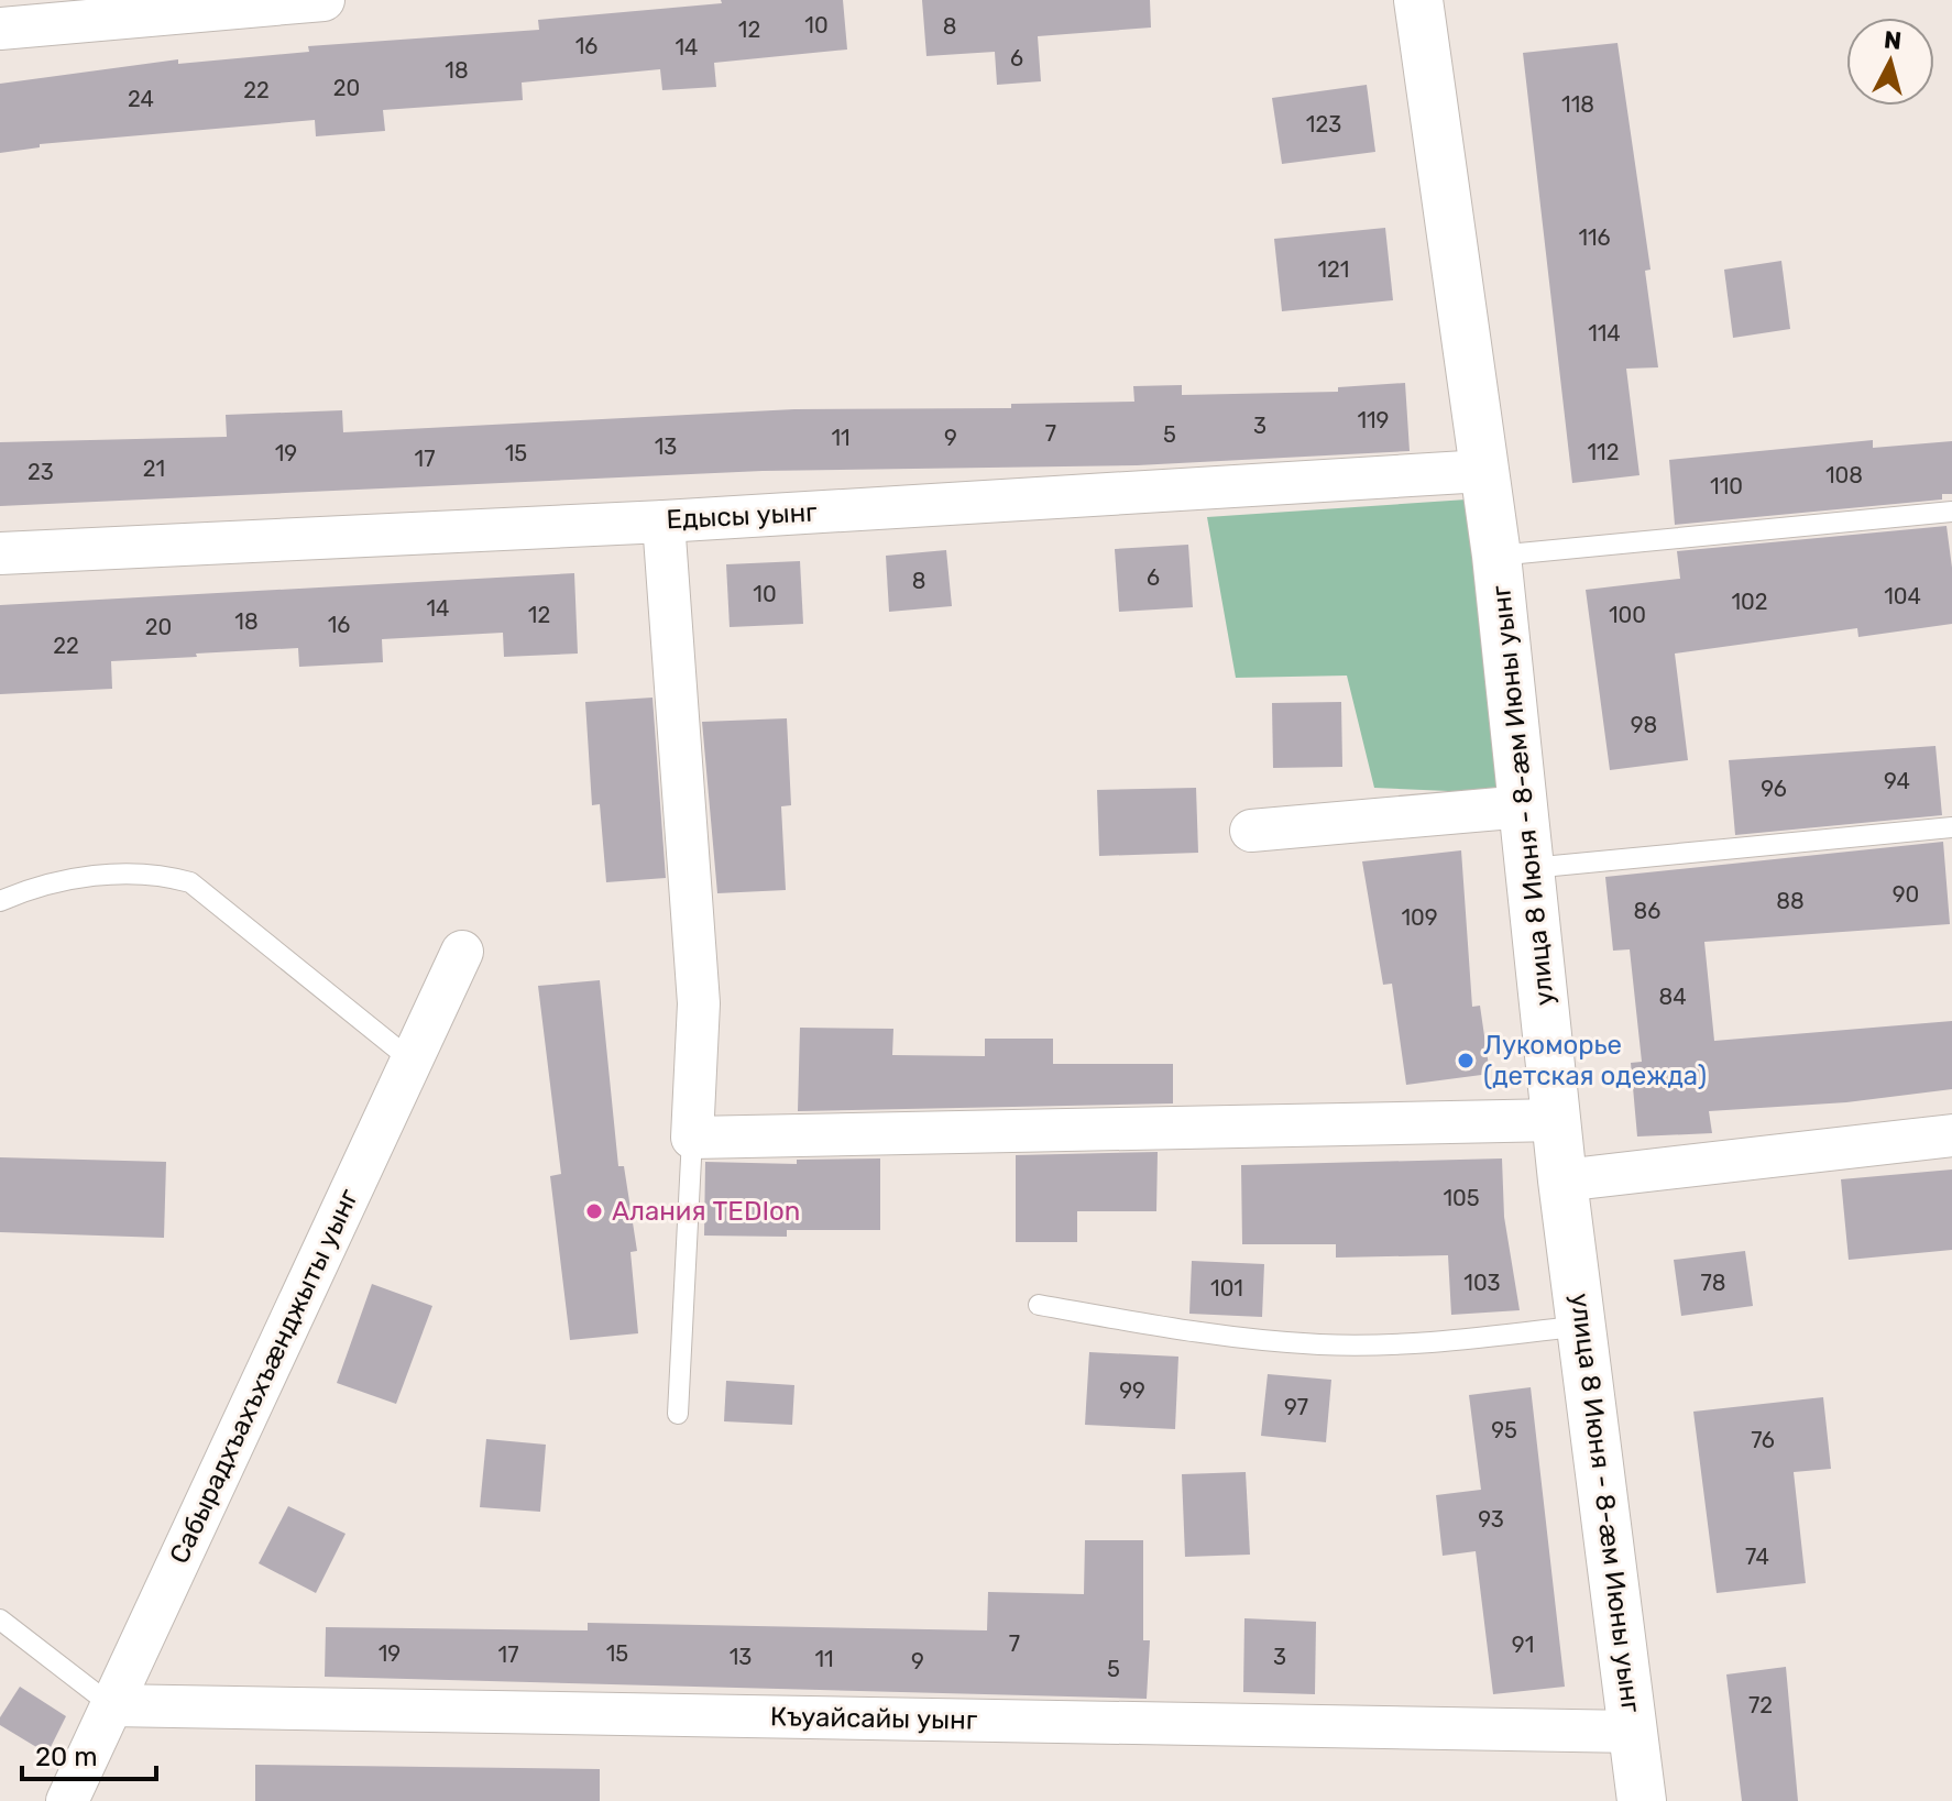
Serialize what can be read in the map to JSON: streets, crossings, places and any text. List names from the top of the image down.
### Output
{
  "streets": {
    "highway": ["улица 8 Июня - 8-ӕм Июны уынг"],
    "street": ["Едысы уынг", "Сабырадхъахъхъæнджыты уынг", "Къуайсайы уынг"]
  },
  "crossings": [
    ["Едысы уынг", "улица 8 Июня - 8-ӕм Июны уынг"],
    ["улица 8 Июня - 8-ӕм Июны уынг", "Къуайсайы уынг"],
    ["Сабырадхъахъхъæнджыты уынг", "Къуайсайы уынг"]
  ],
  "places": ["Лукоморье (детская одежда)", "Алания ТEDIon"],
  "house_numbers": [
    "10",
    "8",
    "12",
    "16",
    "14",
    "6",
    "18",
    "20",
    "22",
    "24",
    "118",
    "123",
    "116",
    "121",
    "114",
    "119",
    "3",
    "7",
    "5",
    "11",
    "9",
    "13",
    "112",
    "19",
    "15",
    "17",
    "21",
    "23",
    "108",
    "110",
    "6",
    "8",
    "10",
    "104",
    "102",
    "14",
    "12",
    "100",
    "18",
    "16",
    "20",
    "22",
    "98",
    "94",
    "96",
    "90",
    "88",
    "86",
    "109",
    "84",
    "105",
    "103",
    "78",
    "101",
    "99",
    "97",
    "95",
    "76",
    "93",
    "74",
    "7",
    "91",
    "19",
    "15",
    "17",
    "13",
    "3",
    "11",
    "9",
    "5",
    "72"
  ],
  "scale_bar": "20 m",
  "north": "top"
}
